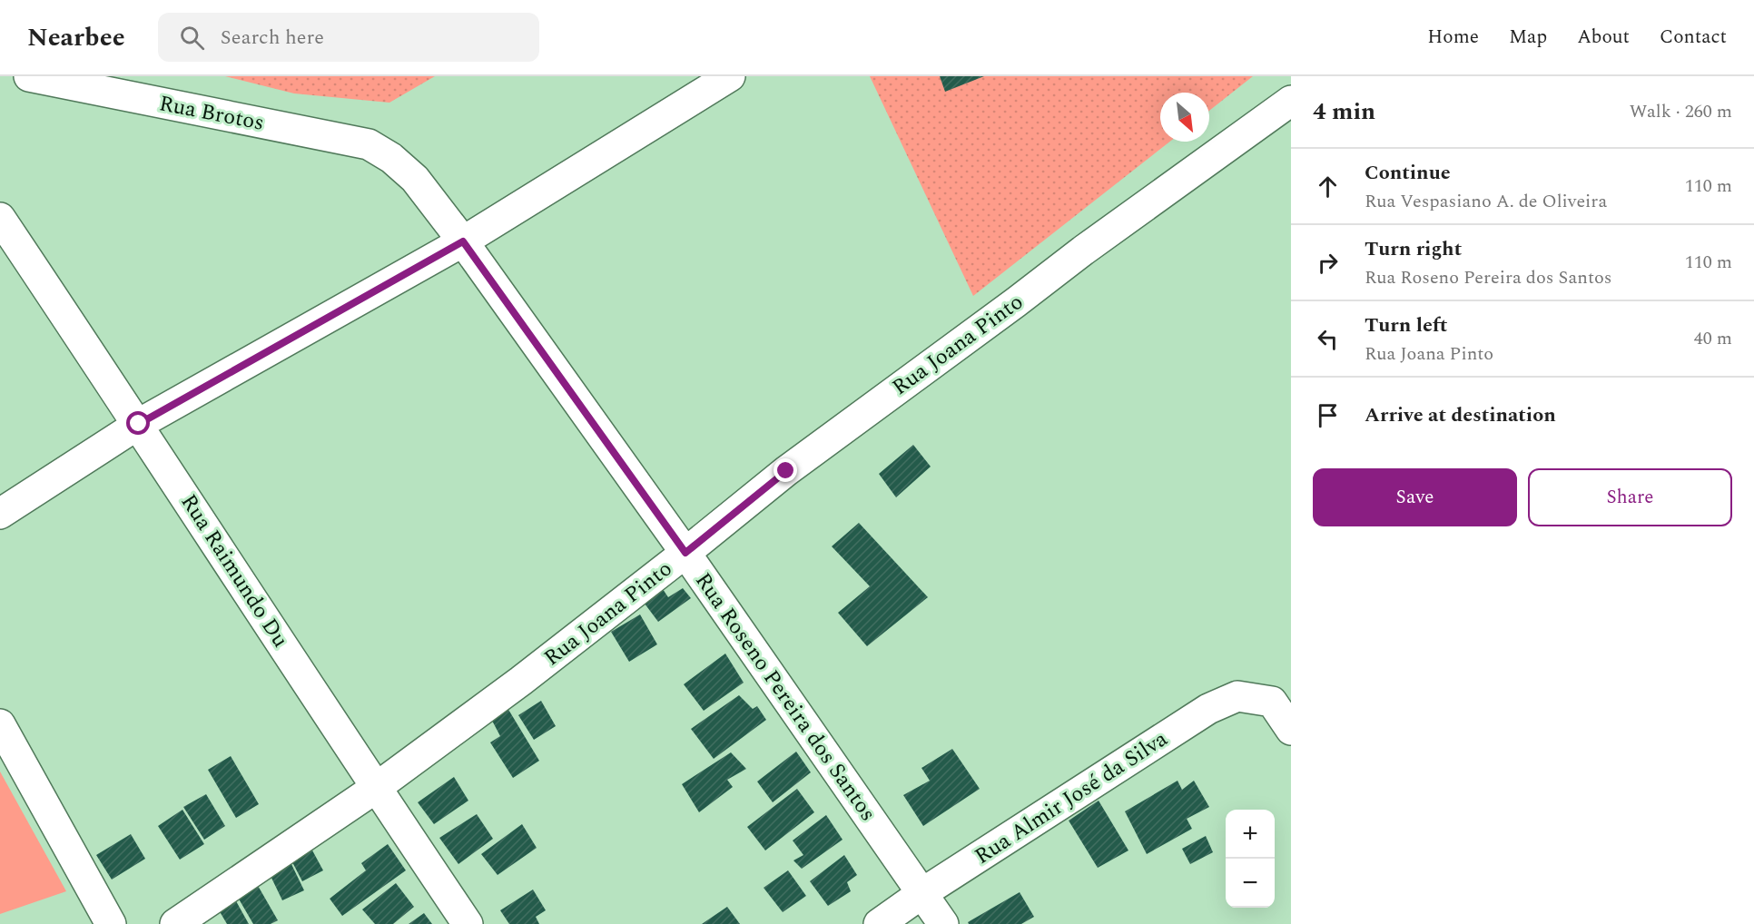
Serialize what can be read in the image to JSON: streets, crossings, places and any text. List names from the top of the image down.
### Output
{
  "streets": {
    "street": [
      "Rua Brotos",
      "Rua Joana Pinto",
      "Rua Raimundo Du",
      "Rua Roseno Pereira dos Santos",
      "Rua Almir José da Silva"
    ]
  },
  "crossings": [
    ["Rua Brotos", "Rua Roseno Pereira dos Santos"],
    ["Rua Joana Pinto", "Rua Raimundo Du"],
    ["Rua Joana Pinto", "Rua Roseno Pereira dos Santos"],
    ["Rua Roseno Pereira dos Santos", "Rua Almir José da Silva"]
  ],
  "north": "bottom right",
  "page": {
    "header": "Nearbee",
    "search": "Search here",
    "nav": [
      "Home",
      "Map",
      "About",
      "Contact"
    ],
    "heading": ["4 min", "Walk · 260 m"],
    "list": [
      ["Continue", "Rua Vespasiano A. de Oliveira", "110 m"],
      ["Turn right", "Rua Roseno Pereira dos Santos", "110 m"],
      ["Turn left", "Rua Joana Pinto", "40 m"],
      "Arrive at destination"
    ],
    "buttons": ["Save", "Share"],
    "map_buttons": ["+", "−"]
  }
}
